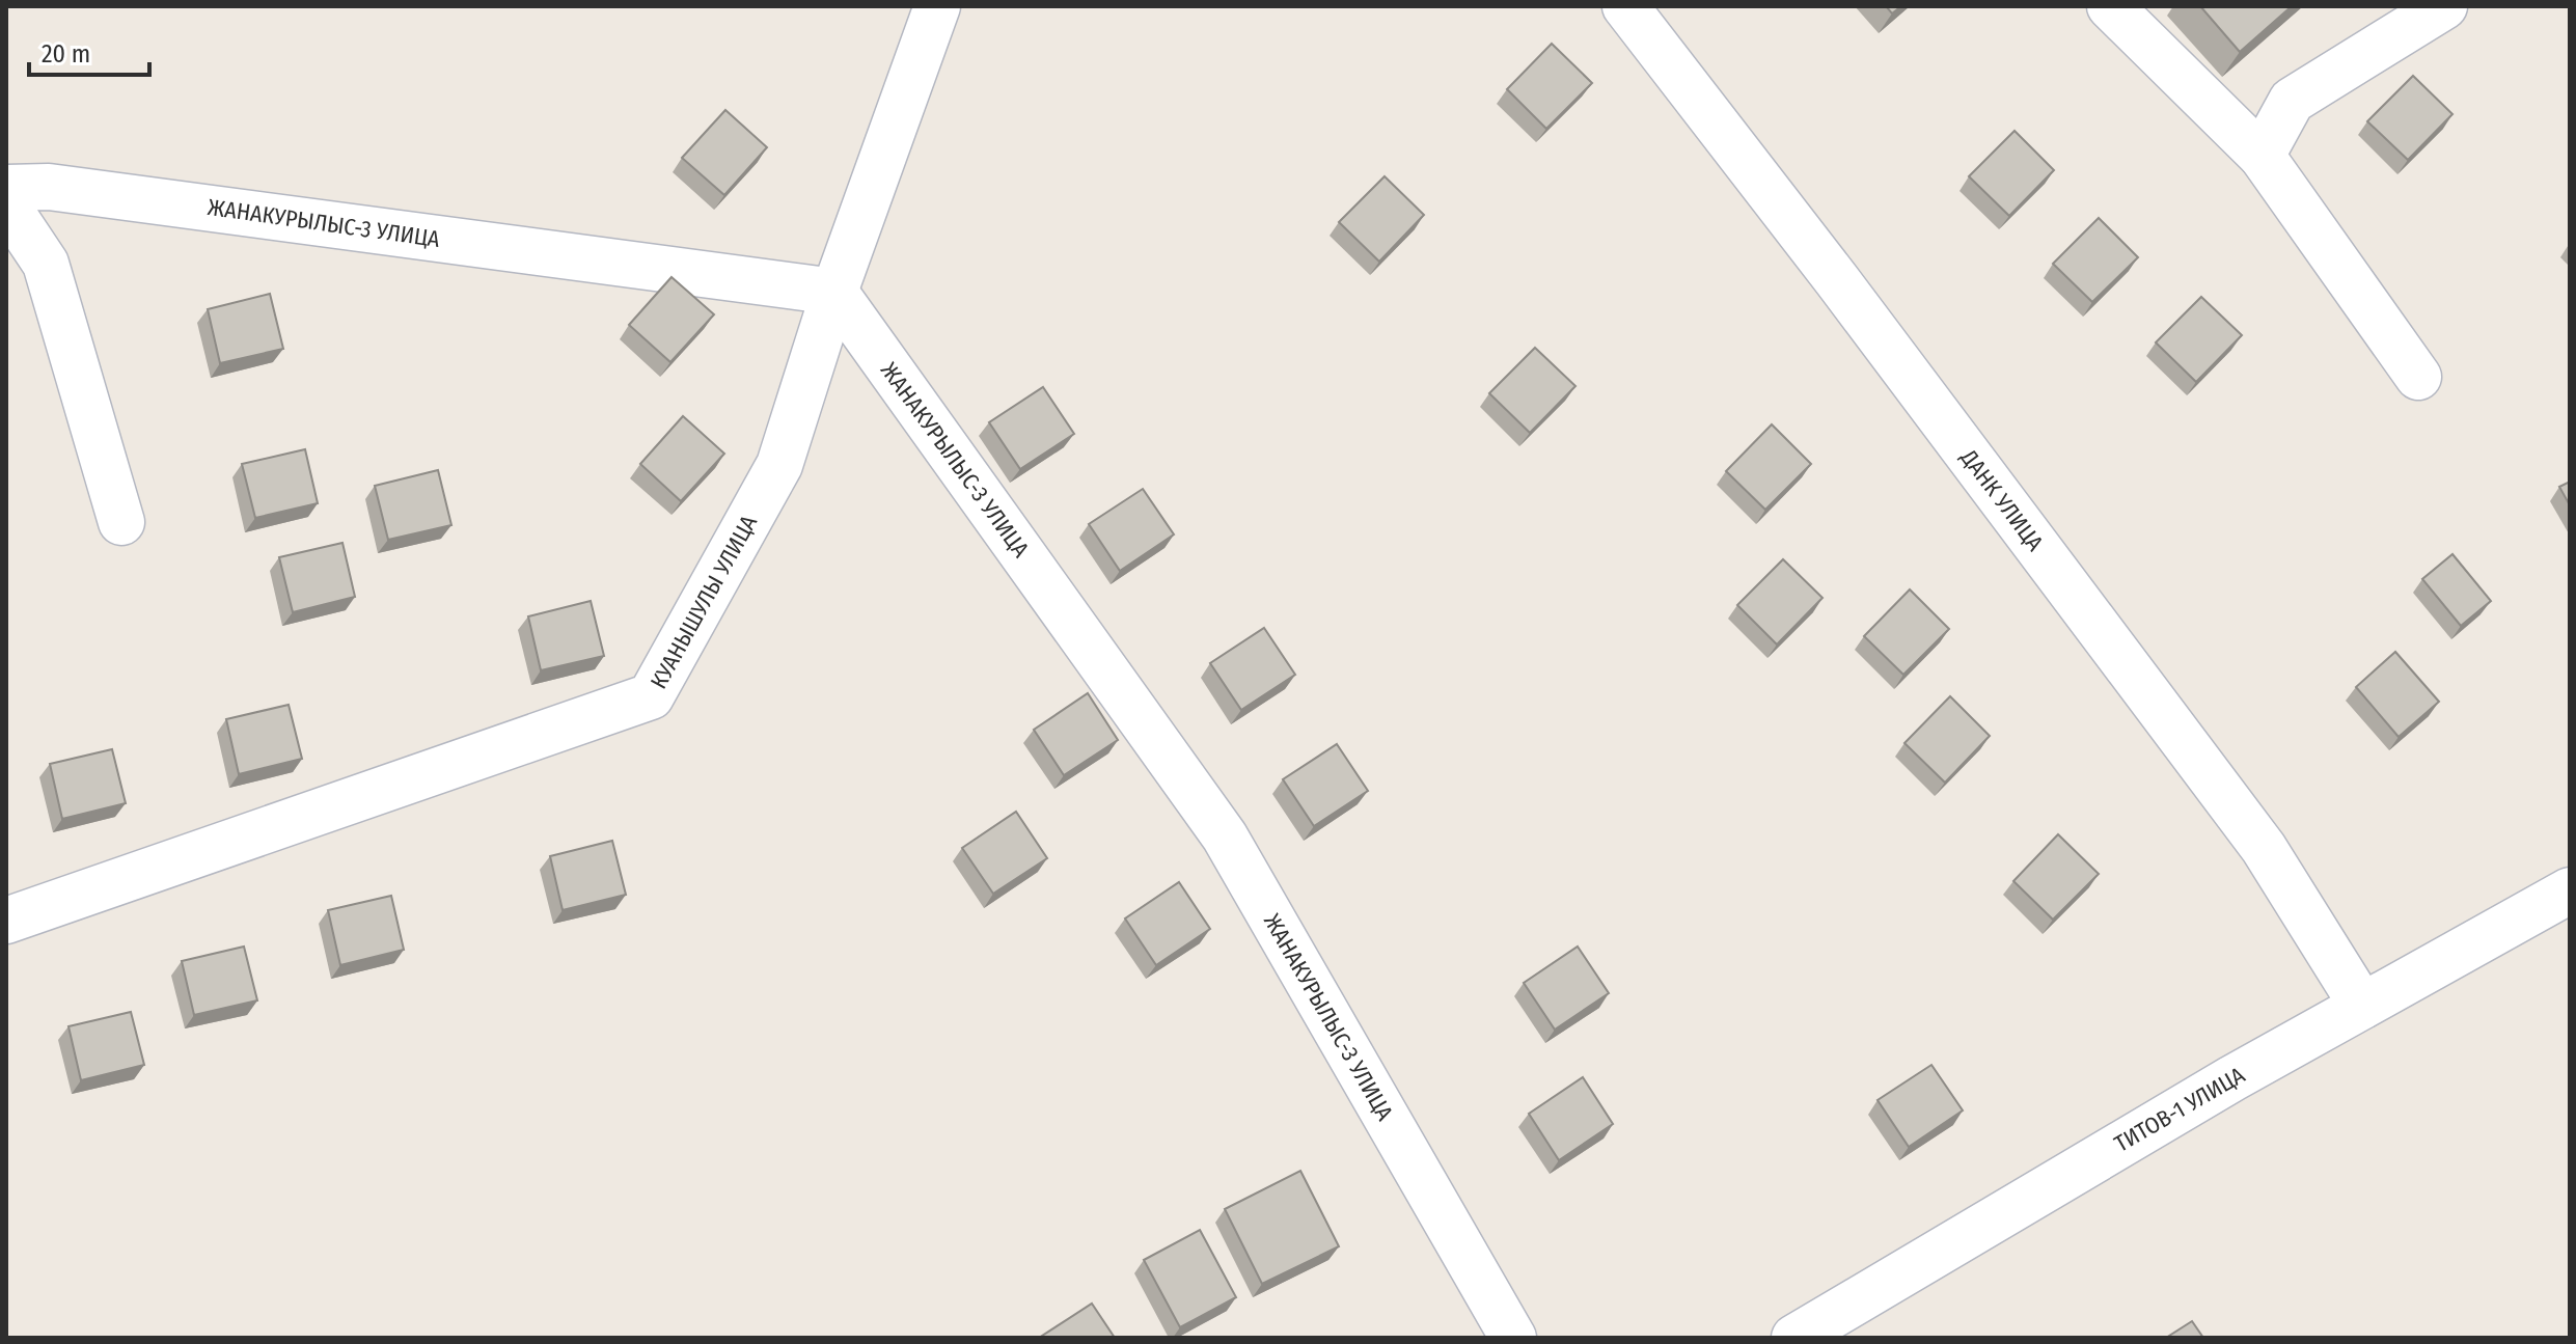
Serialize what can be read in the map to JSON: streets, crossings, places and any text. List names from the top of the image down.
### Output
{
  "streets": {
    "street": [
      "ЖАНАКУРЫЛЫС-3 УЛИЦА",
      "ДАНК УЛИЦА",
      "КУАНЫШУЛЫ УЛИЦА",
      "ТИТОВ-1 УЛИЦА"
    ]
  },
  "crossings": [
    ["ЖАНАКУРЫЛЫС-3 УЛИЦА", "КУАНЫШУЛЫ УЛИЦА"],
    ["ДАНК УЛИЦА", "ТИТОВ-1 УЛИЦА"]
  ],
  "scale_bar": "20 m"
}
